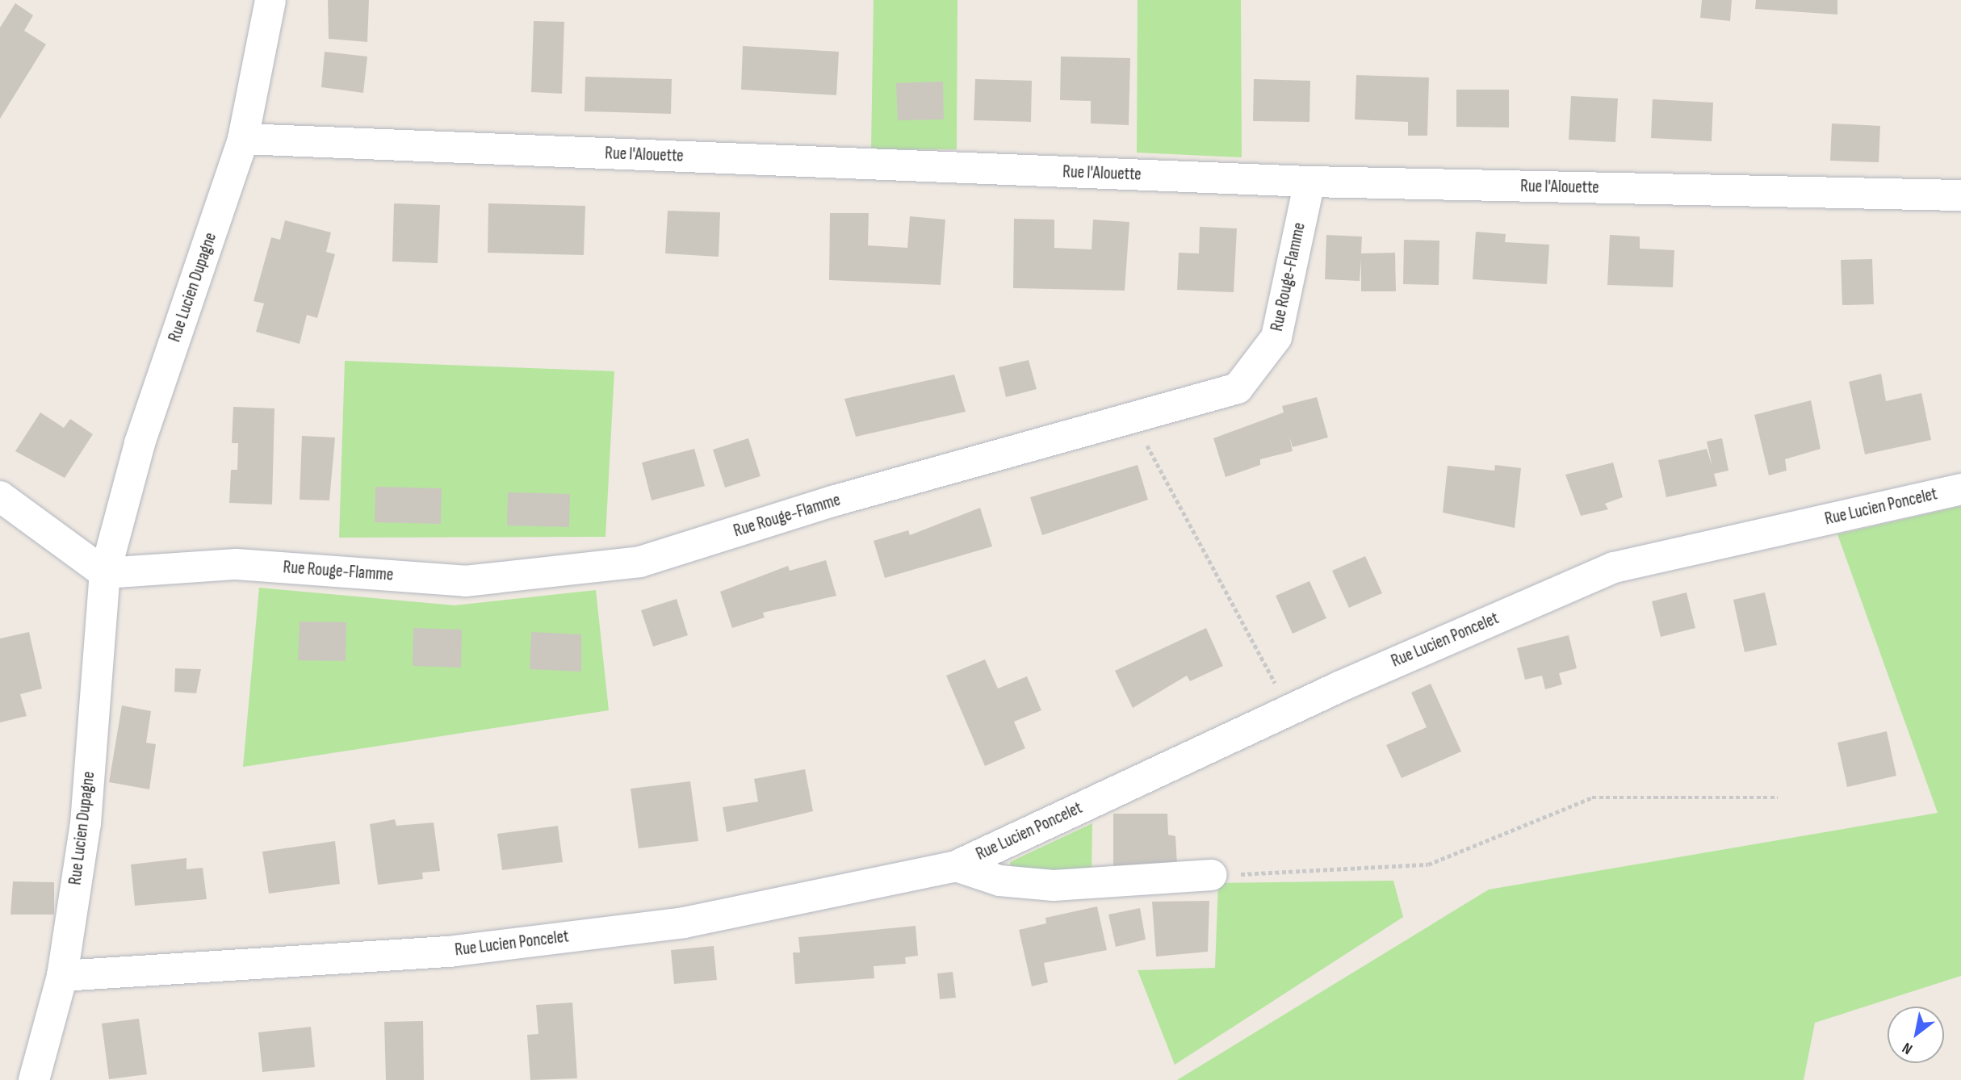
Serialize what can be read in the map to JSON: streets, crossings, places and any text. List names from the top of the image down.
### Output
{
  "streets": {
    "street": [
      "Rue l'Alouette",
      "Rue Rouge-Flamme",
      "Rue Lucien Dupagne",
      "Rue Lucien Poncelet"
    ]
  },
  "crossings": [
    ["Rue l'Alouette", "Rue Rouge-Flamme"],
    ["Rue l'Alouette", "Rue Lucien Dupagne"],
    ["Rue Rouge-Flamme", "Rue Lucien Dupagne"],
    ["Rue Lucien Dupagne", "Rue Lucien Poncelet"]
  ],
  "north": "bottom left"
}
